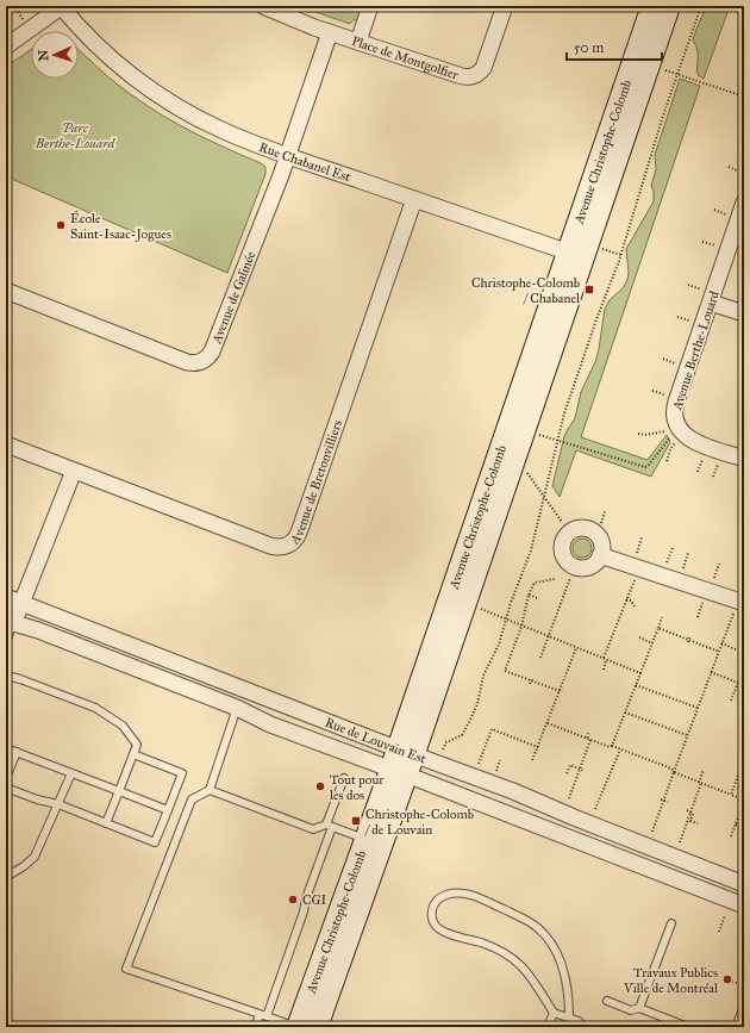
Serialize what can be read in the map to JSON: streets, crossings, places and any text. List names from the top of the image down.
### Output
{
  "streets": {
    "main road": ["Avenue Christophe-Colomb"],
    "street": [
      "Place de Montgolfier",
      "Rue Chabanel Est",
      "Avenue de Galinée",
      "Avenue Berthe-Louard",
      "Avenue de Bretonvilliers",
      "Rue de Louvain Est"
    ]
  },
  "crossings": [
    ["Place de Montgolfier", "Avenue de Galinée"],
    ["Avenue Christophe-Colomb", "Rue Chabanel Est"],
    ["Avenue Christophe-Colomb", "Rue de Louvain Est"],
    ["Rue Chabanel Est", "Avenue de Galinée"],
    ["Rue Chabanel Est", "Avenue de Bretonvilliers"]
  ],
  "parks": ["Parc Berthe-Louard"],
  "places": {
    "other": [
      "École Saint-Isaac-Jogues",
      "Tout pour les dos",
      "CGI",
      "Travaux Publics Ville de Montréal"
    ],
    "transit": ["Christophe-Colomb / Chabanel", "Christophe-Colomb / de Louvain"]
  },
  "scale_bar": "50 m",
  "north": "left"
}
